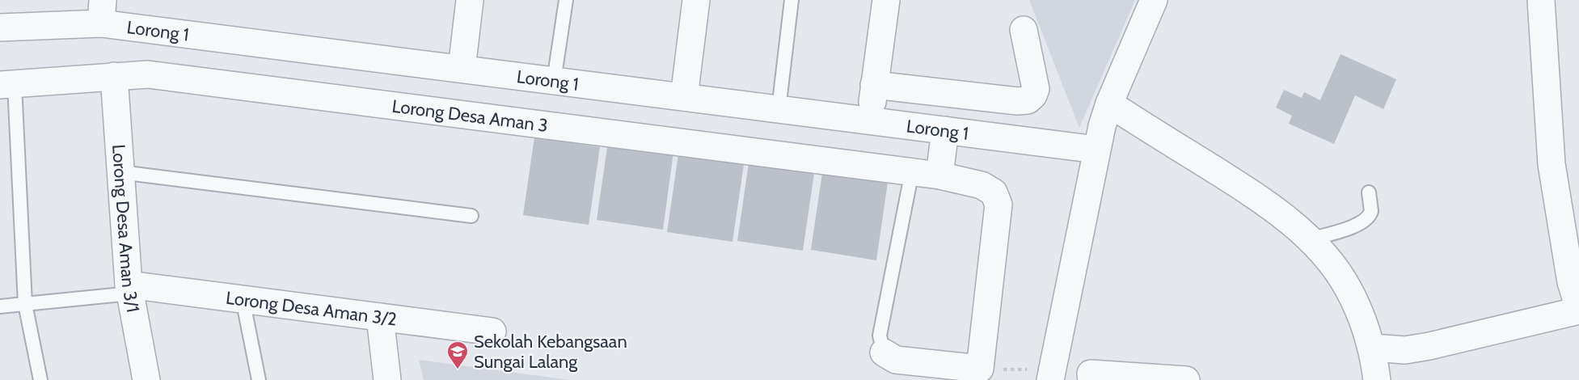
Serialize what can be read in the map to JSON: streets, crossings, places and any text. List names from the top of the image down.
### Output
{
  "streets": {
    "street": [
      "Lorong 1",
      "Lorong Desa Aman 3",
      "Lorong Desa Aman 3/1",
      "Lorong Desa Aman 3/2"
    ]
  },
  "crossings": [
    ["Lorong Desa Aman 3", "Lorong Desa Aman 3/1"],
    ["Lorong Desa Aman 3/1", "Lorong Desa Aman 3/2"]
  ],
  "places": {
    "school or university": ["Sekolah Kebangsaan Sungai Lalang"]
  }
}
